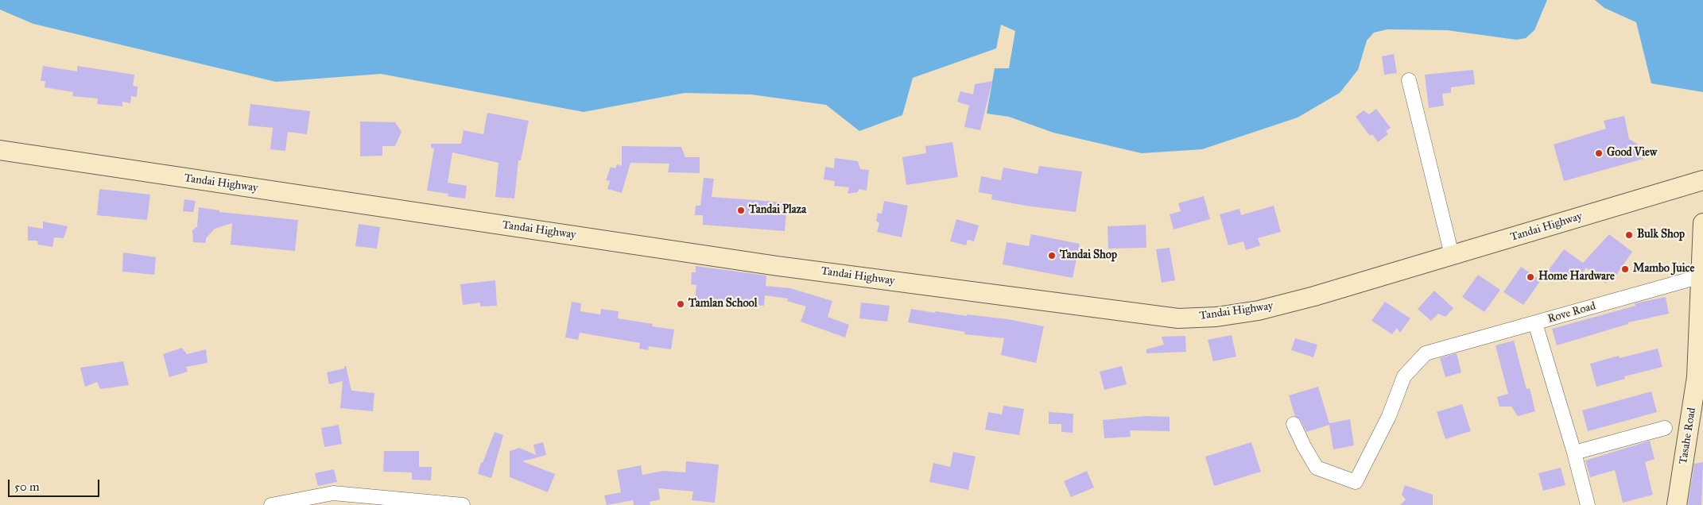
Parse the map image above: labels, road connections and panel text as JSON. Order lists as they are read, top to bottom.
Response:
{
  "streets": {
    "main road": ["Tandai Highway", "Tasahe Road"],
    "street": ["Rove Road"]
  },
  "crossings": [
    ["Rove Road", "Tasahe Road"]
  ],
  "places": [
    "Good View",
    "Tandai Plaza",
    "Bulk Shop",
    "Tandai Shop",
    "Mambo Juice",
    "Home Hardware",
    "Tamlan School"
  ],
  "scale_bar": "50 m"
}
